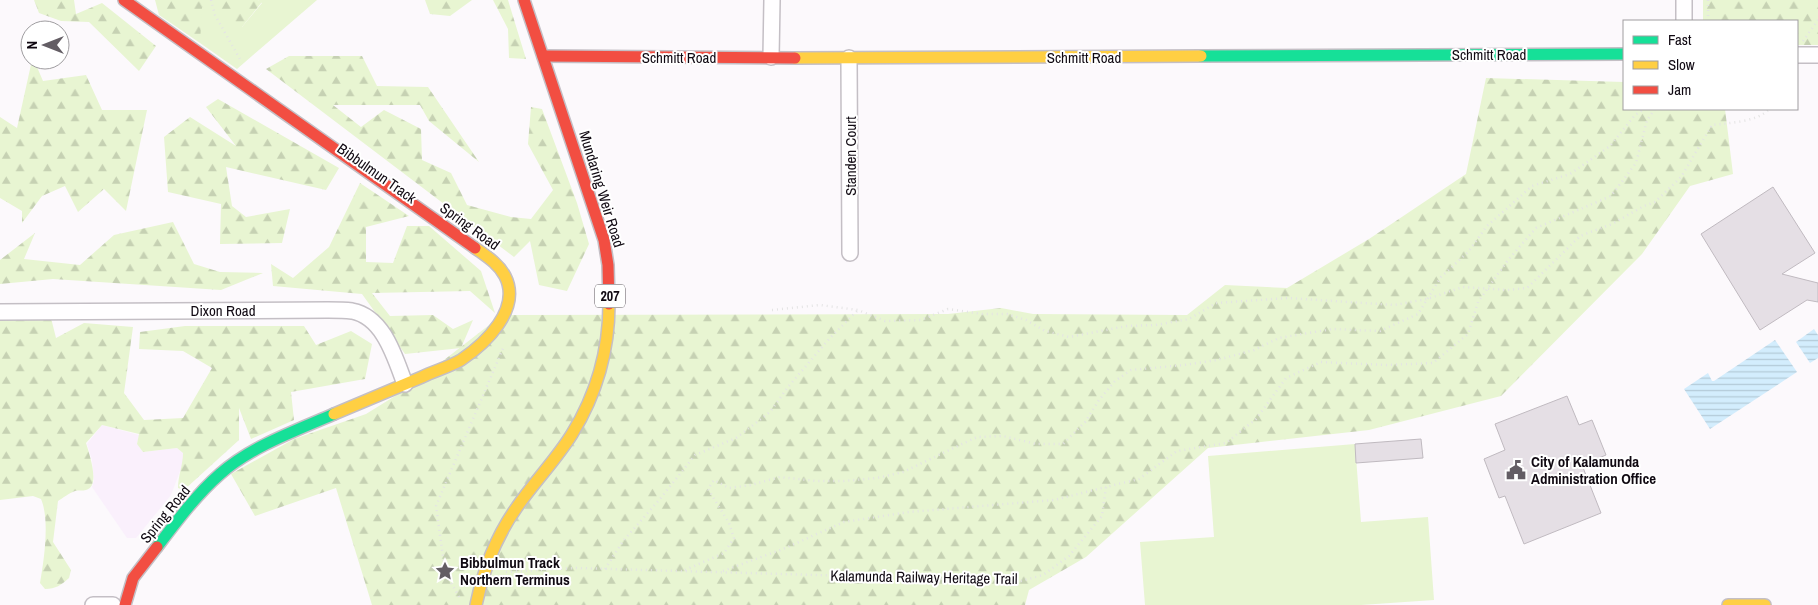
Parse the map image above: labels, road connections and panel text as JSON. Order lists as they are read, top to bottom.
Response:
{
  "streets": {
    "street": [
      "Schmitt Road",
      "Standen Court",
      "Mundaring Weir Road",
      "Spring Road",
      "207",
      "Dixon Road"
    ],
    "path": ["Kalamunda Railway Heritage Trail"]
  },
  "crossings": [
    ["Schmitt Road", "Standen Court"],
    ["Schmitt Road", "Mundaring Weir Road"],
    ["Mundaring Weir Road", "Kalamunda Railway Heritage Trail"],
    ["Spring Road", "Dixon Road"]
  ],
  "places": {
    "public building": ["City of Kalamunda Administration Office"],
    "place": ["Bibbulmun Track Northern Terminus"]
  },
  "legend": ["Fast", "Slow", "Jam"],
  "north": "left"
}
